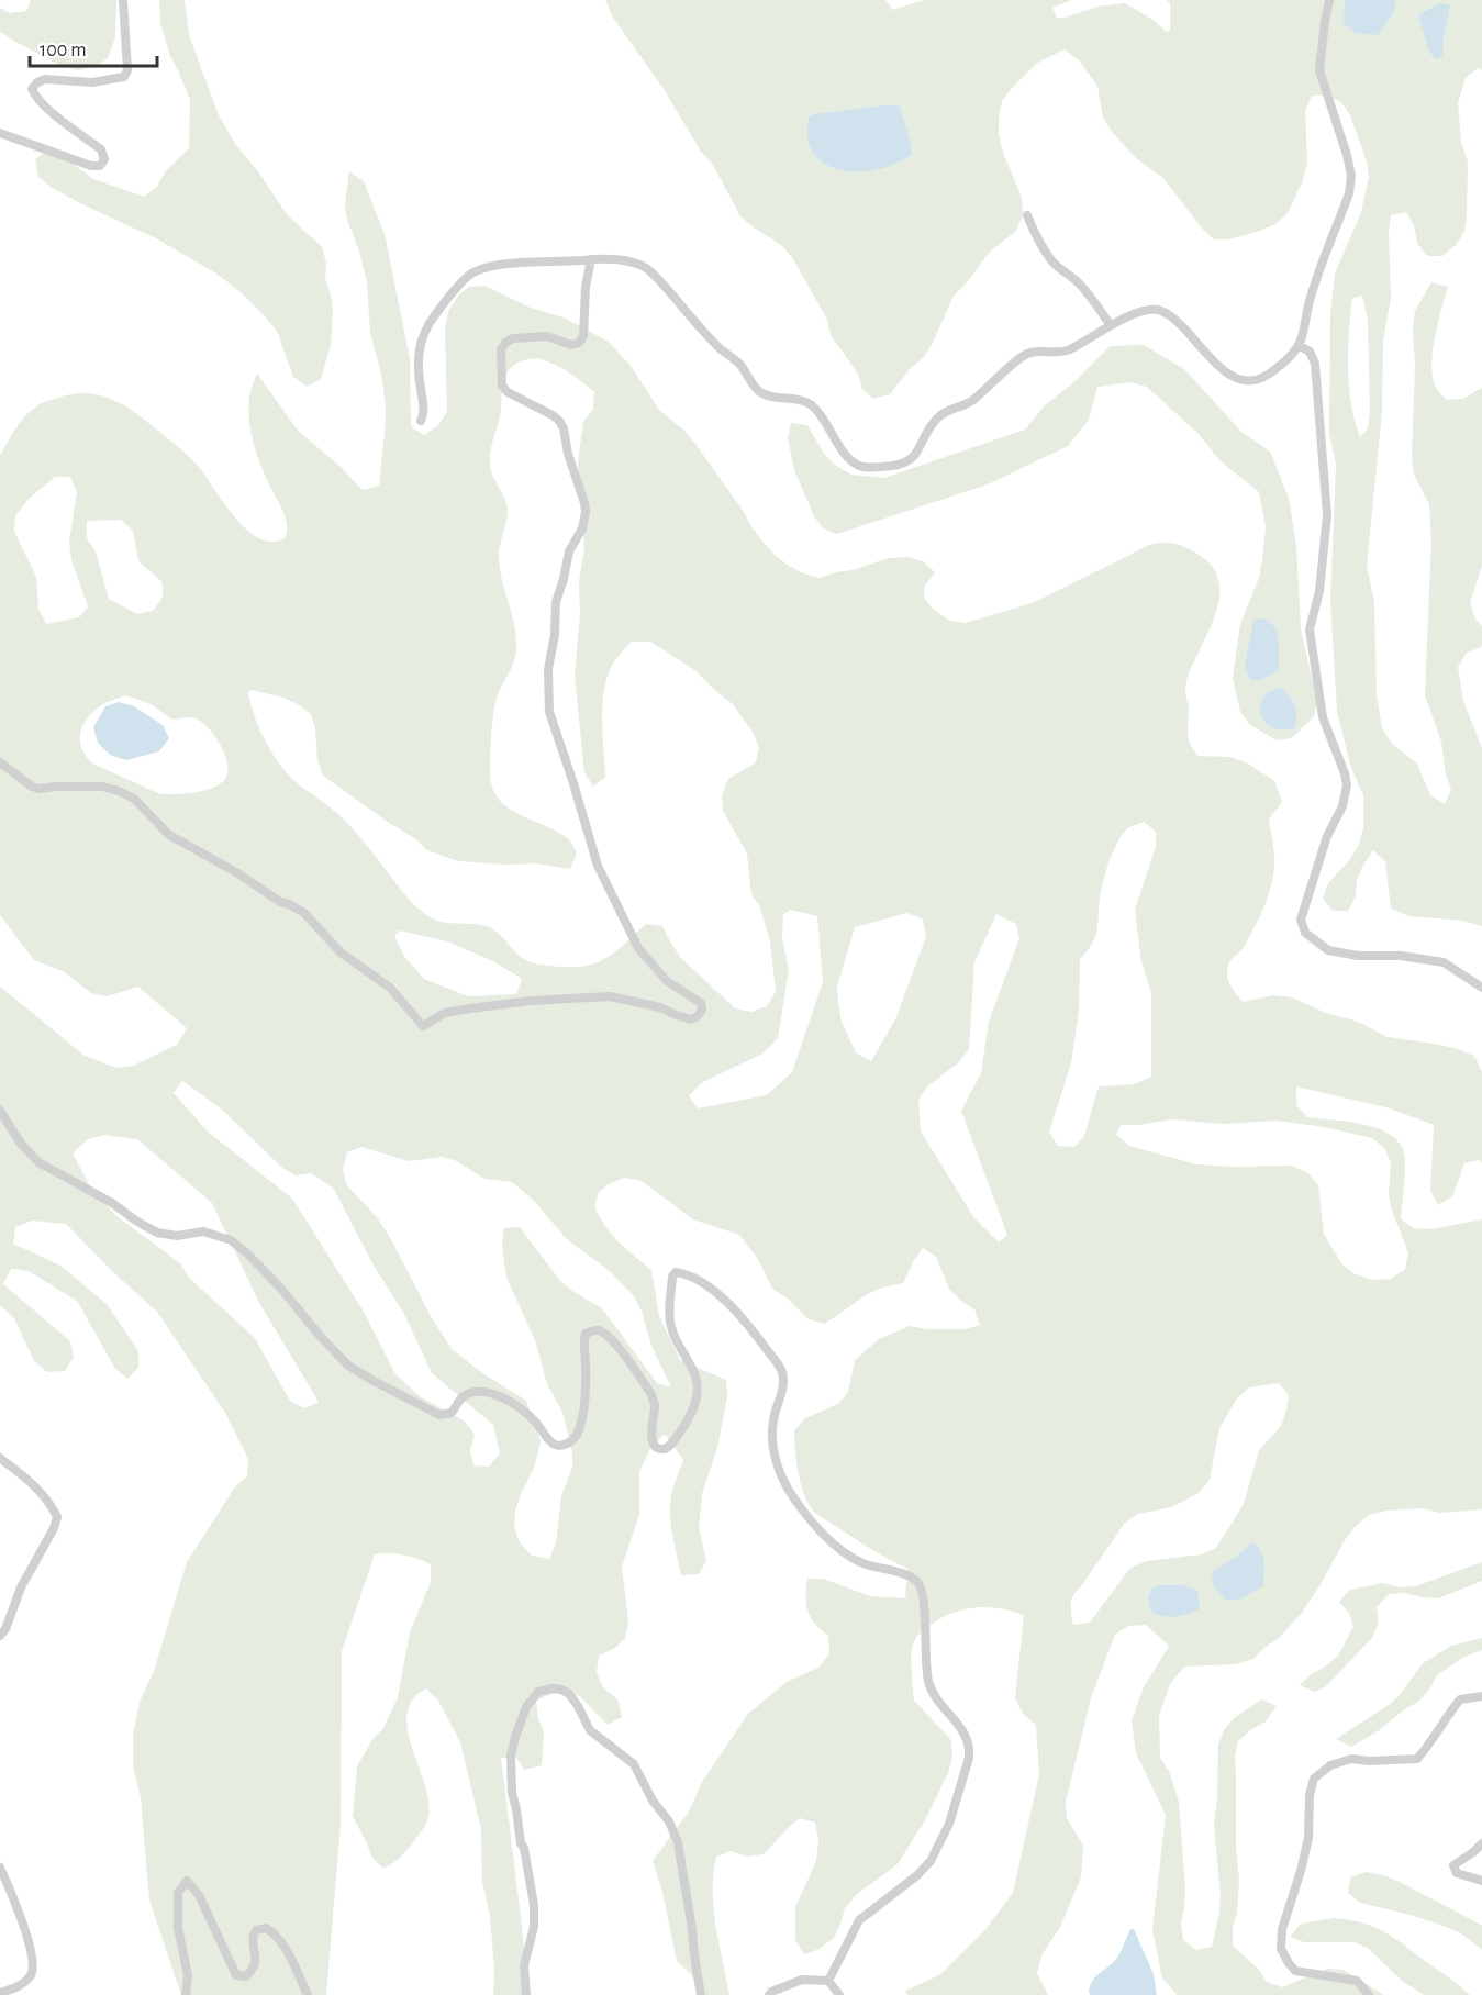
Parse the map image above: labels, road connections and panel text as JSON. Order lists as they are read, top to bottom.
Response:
{
  "scale_bar": "100 m"
}
